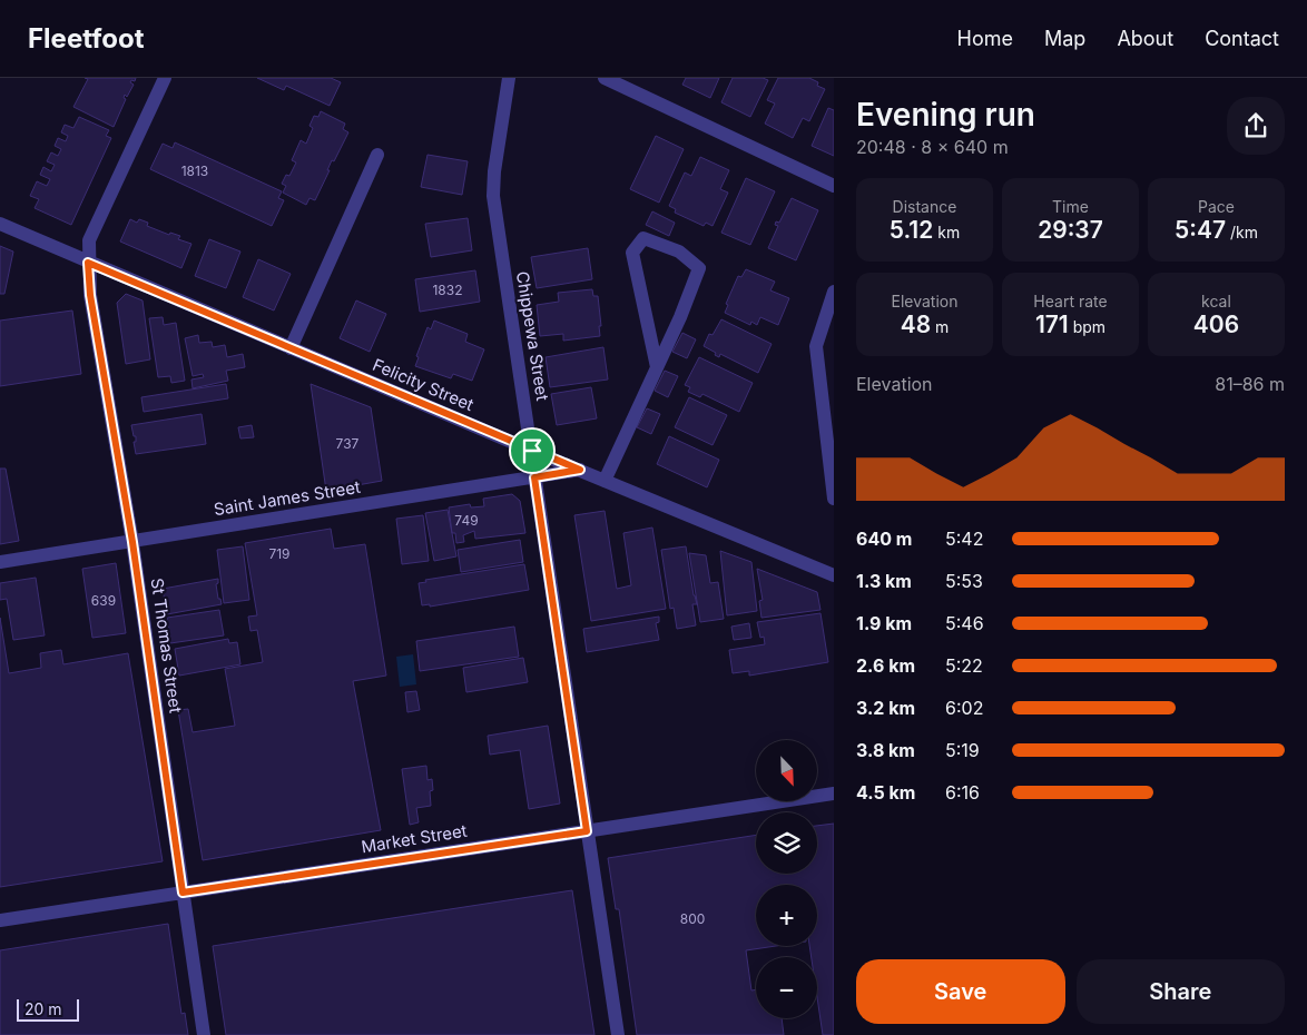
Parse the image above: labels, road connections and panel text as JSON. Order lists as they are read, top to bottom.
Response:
{
  "streets": {
    "street": [
      "Chippewa Street",
      "Felicity Street",
      "Saint James Street",
      "St Thomas Street",
      "Market Street"
    ]
  },
  "crossings": [
    ["Chippewa Street", "Felicity Street"],
    ["Chippewa Street", "Saint James Street"],
    ["Chippewa Street", "Market Street"],
    ["Felicity Street", "Saint James Street"],
    ["Felicity Street", "St Thomas Street"],
    ["Saint James Street", "St Thomas Street"],
    ["St Thomas Street", "Market Street"]
  ],
  "house_numbers": [
    "1813",
    "1832",
    "737",
    "749",
    "719",
    "639",
    "800"
  ],
  "scale_bar": "20 m",
  "north": "bottom right",
  "page": {
    "header": "Fleetfoot",
    "nav": [
      "Home",
      "Map",
      "About",
      "Contact"
    ],
    "heading": ["Evening run", "20:48 · 8 × 640 m"],
    "stats": [
      ["Distance", "5.12 km"],
      ["Time", "29:37"],
      ["Pace", "5:47 /km"],
      ["Elevation", "48 m"],
      ["Heart rate", "171 bpm"],
      ["kcal", "406"]
    ],
    "chart": ["Elevation", "81–86 m"],
    "list": [
      {
        "name": "640 m",
        "note": "5:42"
      },
      {
        "name": "1.3 km",
        "note": "5:53"
      },
      {
        "name": "1.9 km",
        "note": "5:46"
      },
      {
        "name": "2.6 km",
        "note": "5:22"
      },
      {
        "name": "3.2 km",
        "note": "6:02"
      },
      {
        "name": "3.8 km",
        "note": "5:19"
      },
      {
        "name": "4.5 km",
        "note": "6:16"
      }
    ],
    "map_buttons": ["+", "−"],
    "buttons": ["Save", "Share"],
    "scale": "20 m"
  }
}
